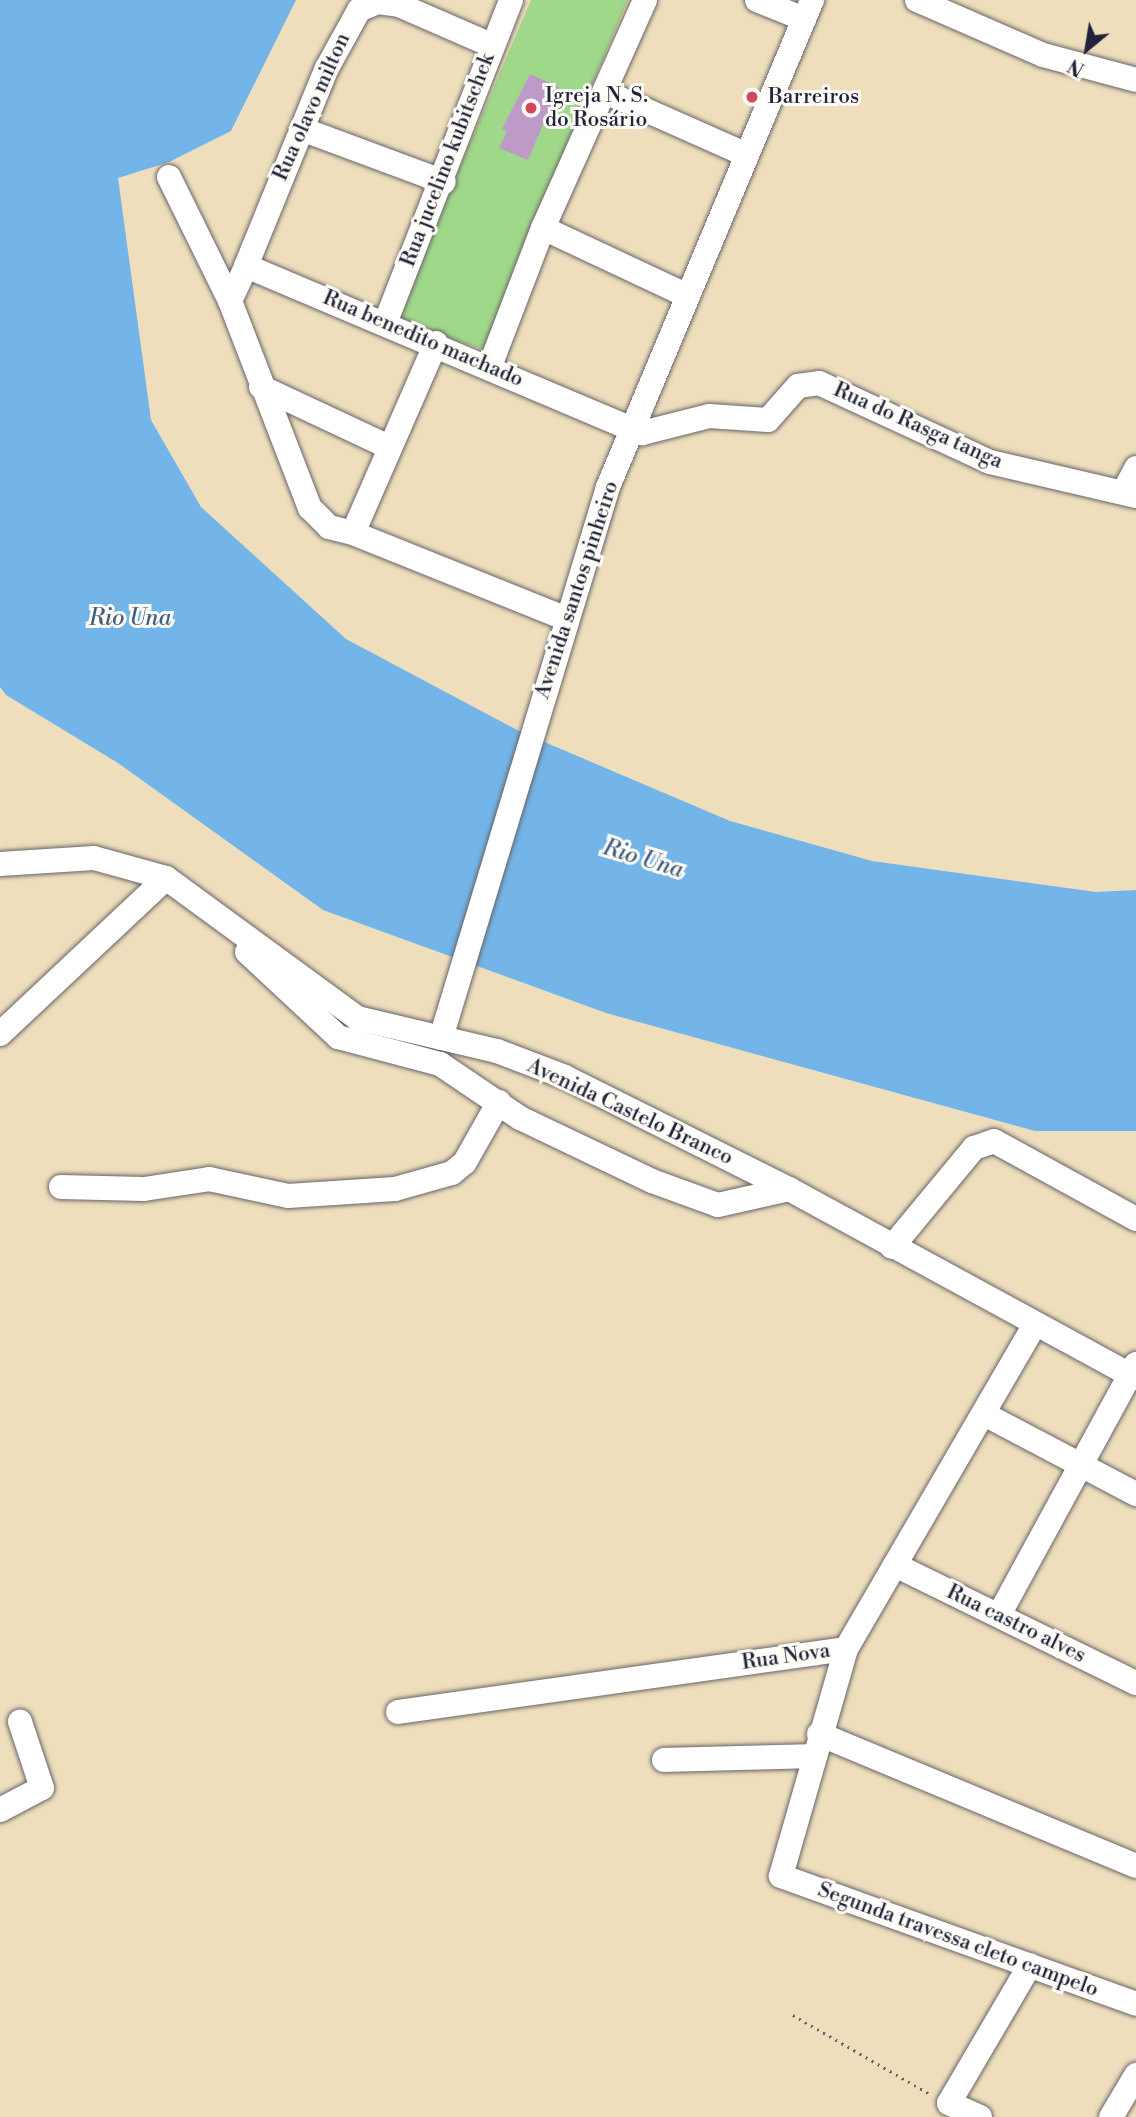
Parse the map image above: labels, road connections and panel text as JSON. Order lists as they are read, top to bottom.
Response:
{
  "streets": {
    "street": [
      "Rua olavo milton",
      "Rua jucelino kubitschek",
      "Rua benedito machado",
      "Rua do Rasga tanga",
      "Avenida santos pinheiro",
      "Avenida Castelo Branco",
      "Rua castro alves",
      "Rua Nova",
      "Segunda travessa cleto campelo"
    ]
  },
  "crossings": [
    ["Rua olavo milton", "Rua benedito machado"],
    ["Rua jucelino kubitschek", "Rua benedito machado"],
    ["Rua benedito machado", "Rua do Rasga tanga"],
    ["Rua benedito machado", "Avenida santos pinheiro"],
    ["Rua do Rasga tanga", "Avenida santos pinheiro"],
    ["Avenida santos pinheiro", "Avenida Castelo Branco"],
    ["Avenida Castelo Branco", "Rua Nova"],
    ["Rua castro alves", "Rua Nova"]
  ],
  "water": ["Rio Una"],
  "places": ["Barreiros", "Igreja N. S. do Rosário"],
  "north": "bottom left"
}
